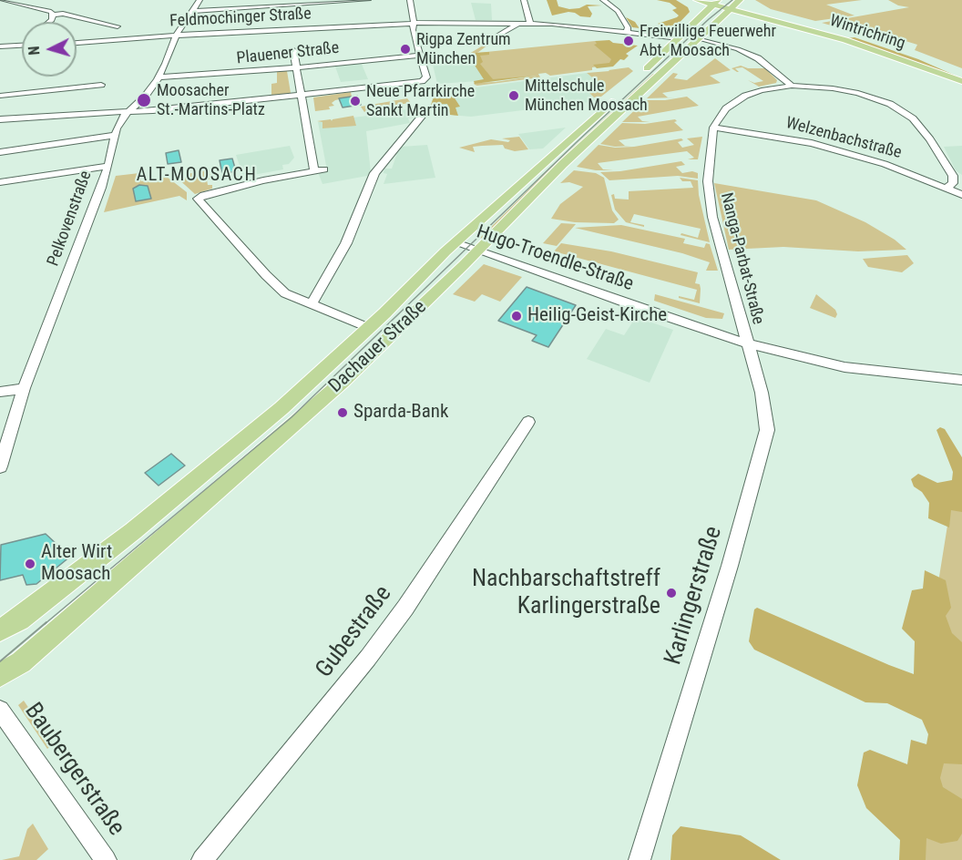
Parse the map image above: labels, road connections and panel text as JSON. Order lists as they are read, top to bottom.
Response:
{
  "streets": {
    "main road": ["Wintrichring", "Dachauer Straße"],
    "street": [
      "Feldmochinger Straße",
      "Plauener Straße",
      "Welzenbachstraße",
      "Pelkovenstraße",
      "Hugo-Troendle-Straße",
      "Nanga-Parbat-Straße",
      "Karlingerstraße",
      "Gubestraße",
      "Baubergerstraße"
    ]
  },
  "crossings": [
    ["Feldmochinger Straße", "Pelkovenstraße"],
    ["Wintrichring", "Dachauer Straße"],
    ["Plauener Straße", "Pelkovenstraße"],
    ["Welzenbachstraße", "Nanga-Parbat-Straße"],
    ["Hugo-Troendle-Straße", "Nanga-Parbat-Straße"],
    ["Hugo-Troendle-Straße", "Dachauer Straße"],
    ["Hugo-Troendle-Straße", "Karlingerstraße"],
    ["Nanga-Parbat-Straße", "Karlingerstraße"]
  ],
  "districts": ["ALT-MOOSACH"],
  "places": [
    "Freiwillige Feuerwehr Abt. Moosach",
    "Rigpa Zentrum München",
    "Mittelschule München Moosach",
    "Moosacher St.-Martins-Platz",
    "Neue Pfarrkirche Sankt Martin",
    "Heilig-Geist-Kirche",
    "Sparda-Bank",
    "Alter Wirt Moosach",
    "Nachbarschaftstreff Karlingerstraße"
  ],
  "north": "left"
}
